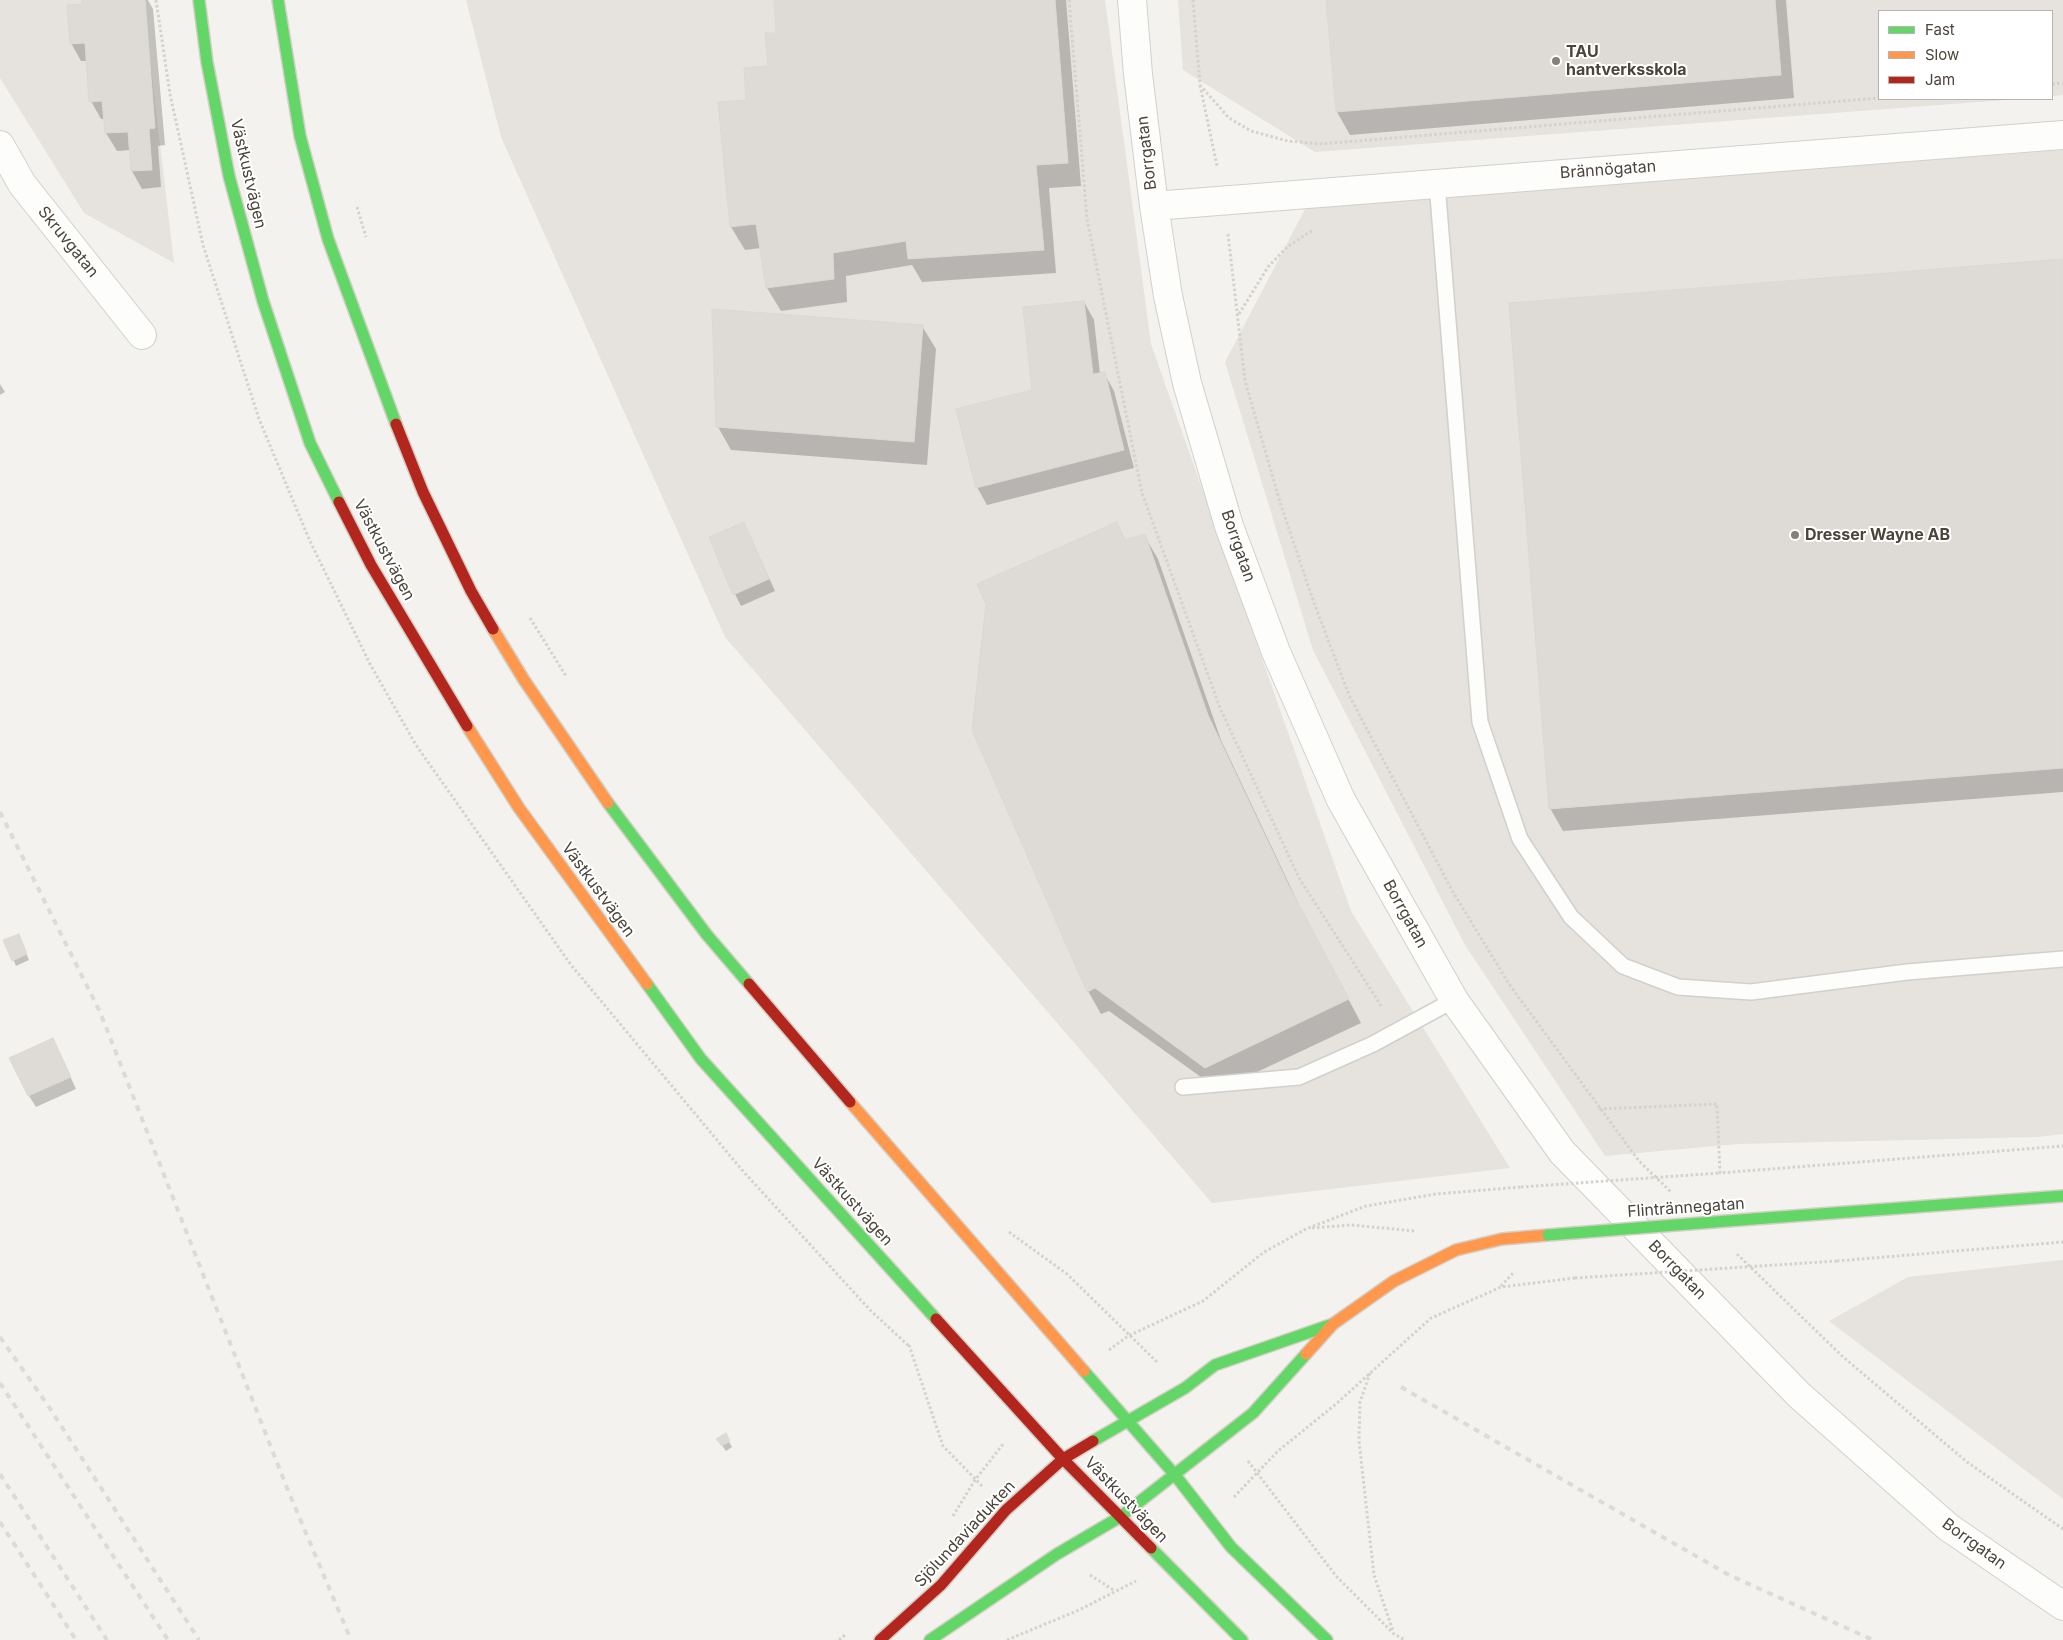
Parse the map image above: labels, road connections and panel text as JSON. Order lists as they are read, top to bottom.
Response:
{
  "streets": {
    "main road": ["Västkustvägen", "Flintrännegatan", "Sjölundaviadukten"],
    "street": ["Borrgatan", "Brännögatan", "Skruvgatan"]
  },
  "crossings": [
    ["Borrgatan", "Brännögatan"],
    ["Västkustvägen", "Sjölundaviadukten"],
    ["Flintrännegatan", "Sjölundaviadukten"]
  ],
  "places": ["TAU hantverksskola", "Dresser Wayne AB"],
  "legend": ["Fast", "Slow", "Jam"]
}
